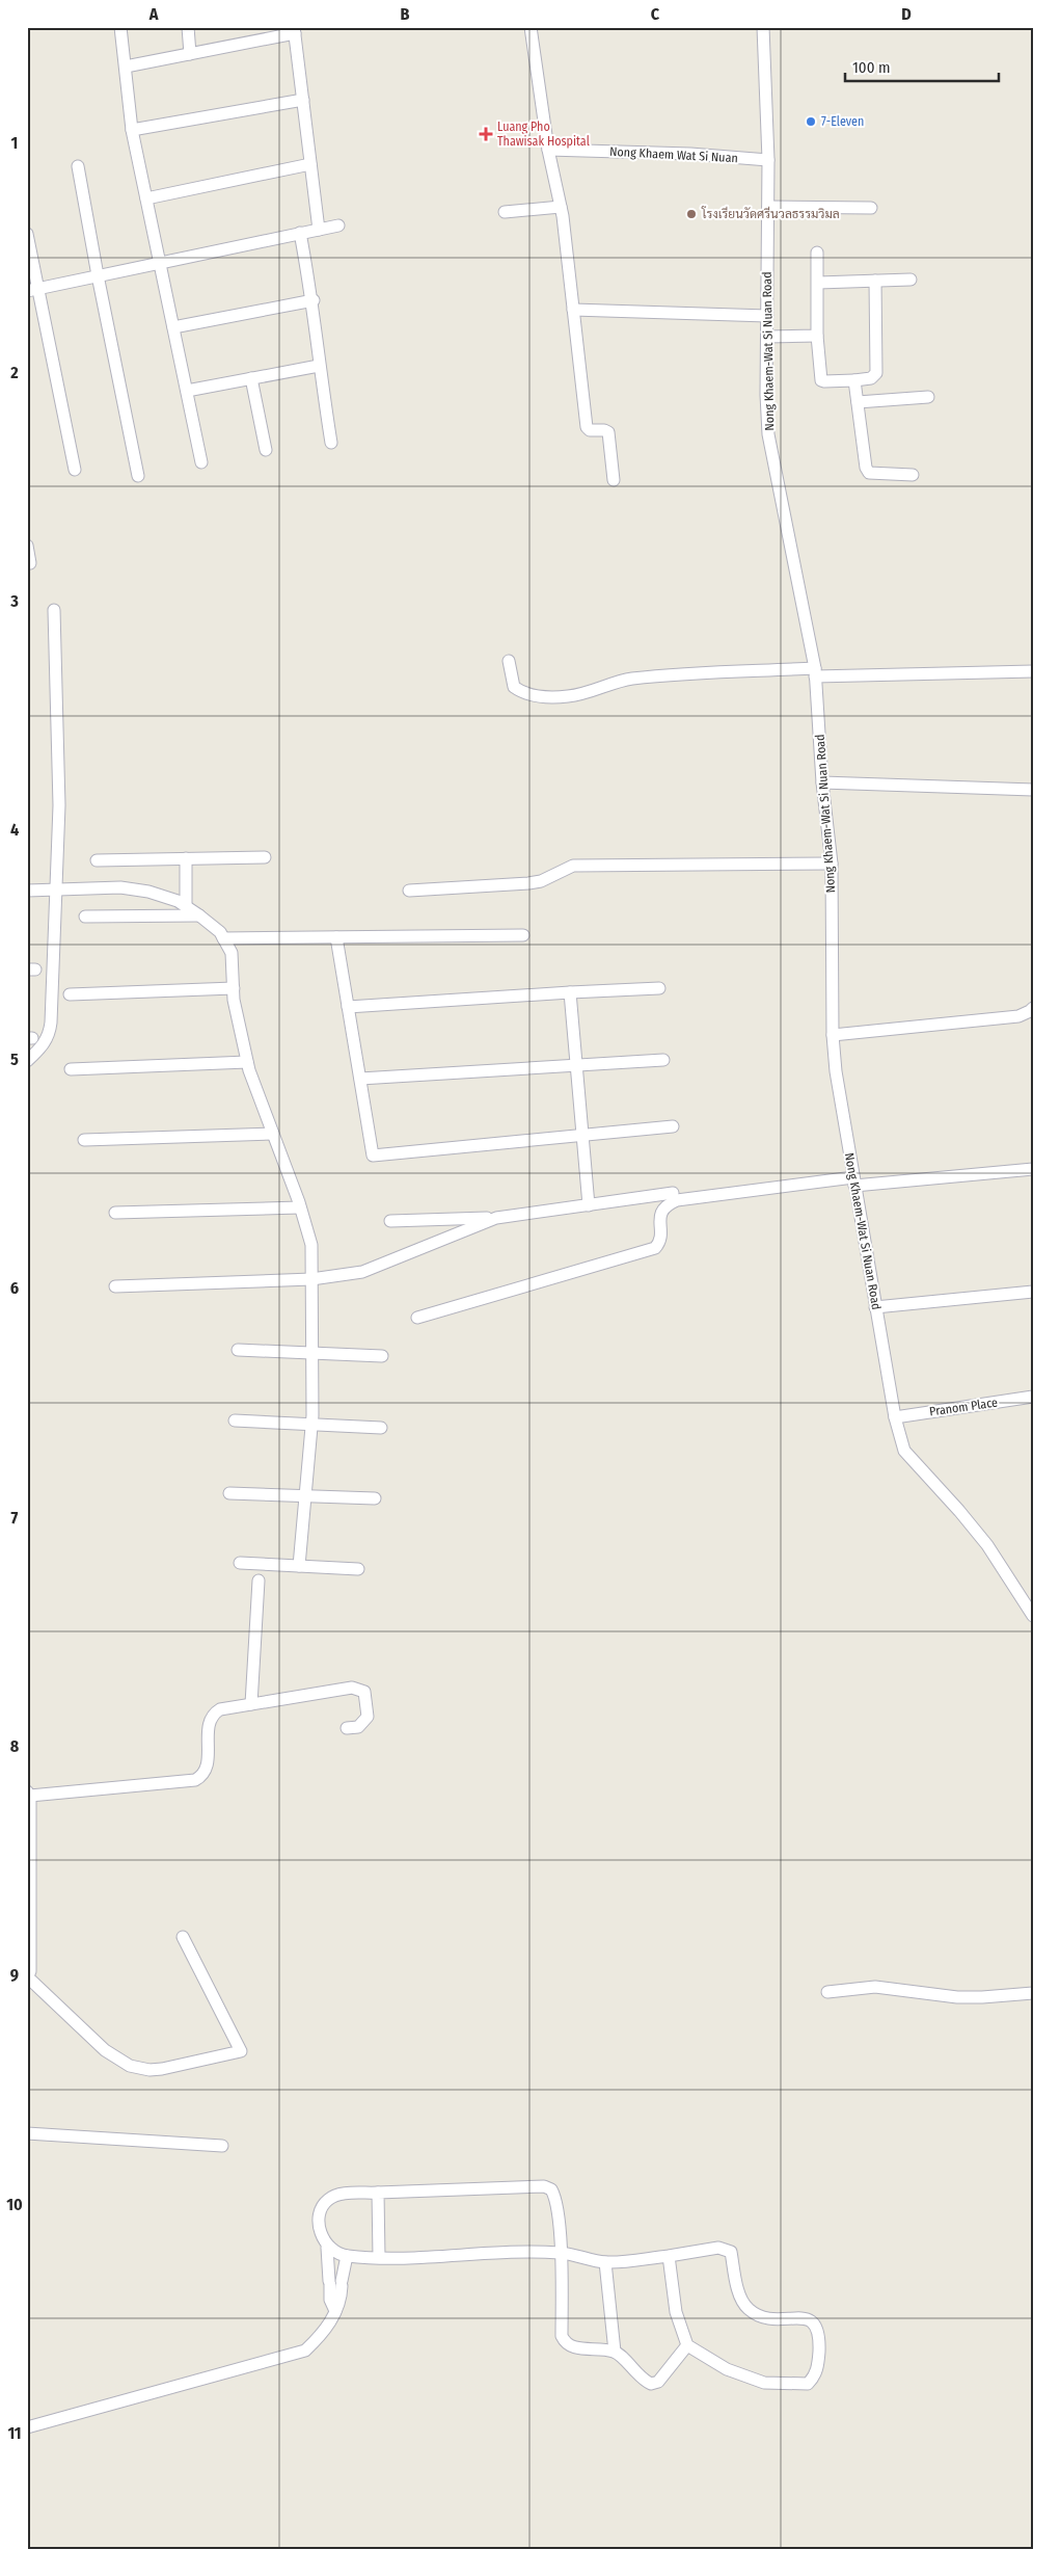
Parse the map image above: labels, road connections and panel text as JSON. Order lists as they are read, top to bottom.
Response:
{
  "streets": {
    "street": ["Nong Khaem Wat Si Nuan", "Nong Khaem-Wat Si Nuan Road", "Pranom Place"]
  },
  "crossings": [
    ["Nong Khaem Wat Si Nuan", "Nong Khaem-Wat Si Nuan Road"],
    ["Nong Khaem-Wat Si Nuan Road", "Pranom Place"]
  ],
  "places": {
    "other": ["7-Eleven", "โรงเรียนวัดศรีนวลธรรมวิมล"],
    "health": ["Luang Pho Thawisak Hospital"]
  },
  "scale_bar": "100 m",
  "grid": {
    "columns": [
      "A",
      "B",
      "C",
      "D"
    ],
    "rows": [
      "1",
      "2",
      "3",
      "4",
      "5",
      "6",
      "7",
      "8",
      "9",
      "10",
      "11"
    ]
  }
}
